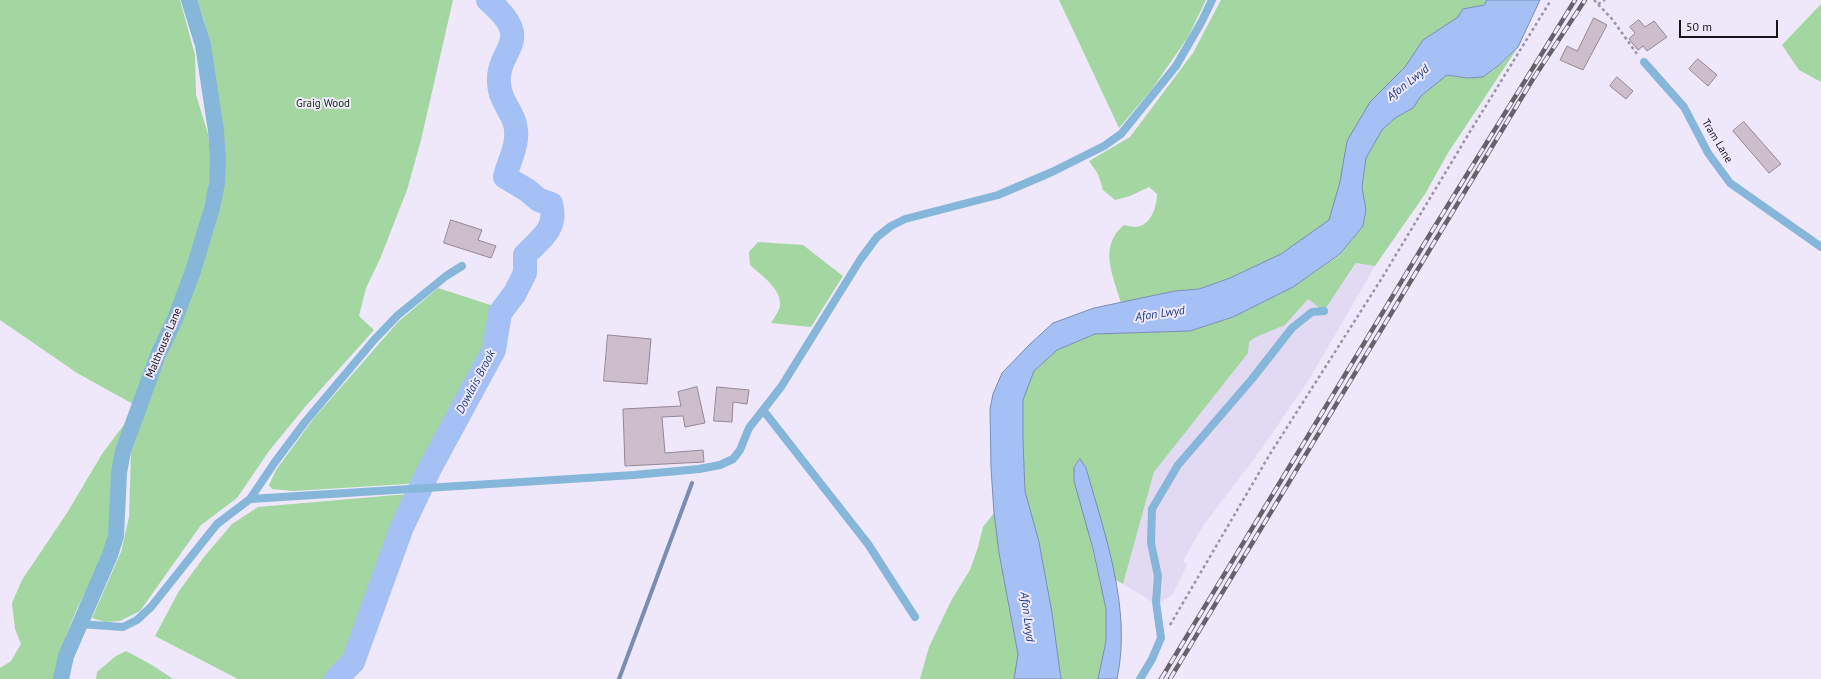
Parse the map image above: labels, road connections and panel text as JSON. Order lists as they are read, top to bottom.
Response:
{
  "streets": {
    "street": ["Malthouse Lane"],
    "lane": ["Tram Lane"]
  },
  "water": ["Afon Lwyd", "Dowlais Brook"],
  "parks": ["Graig Wood"],
  "scale_bar": "50 m"
}
